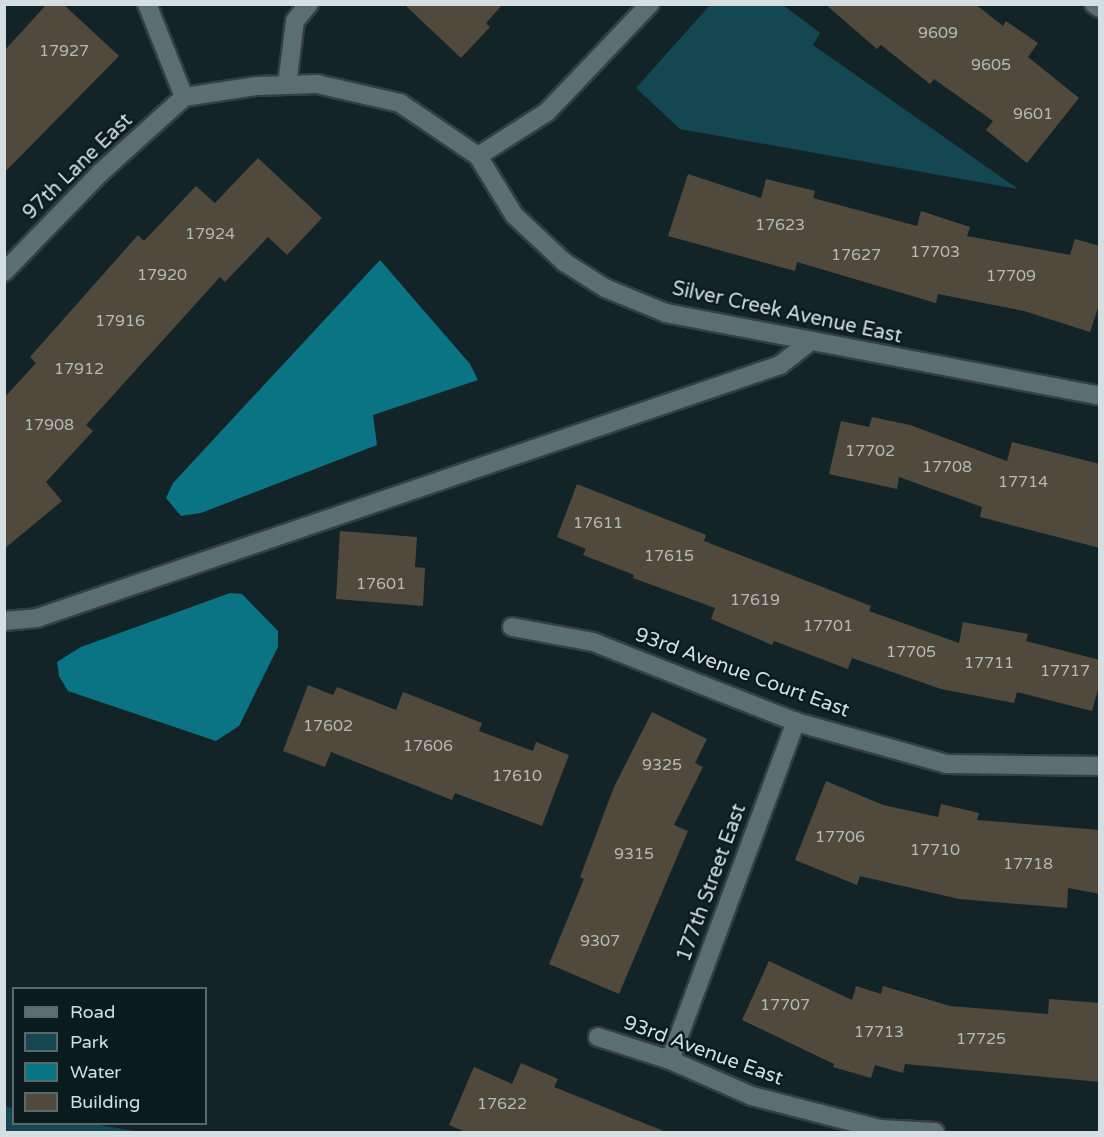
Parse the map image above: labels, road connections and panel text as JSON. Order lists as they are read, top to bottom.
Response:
{
  "streets": {
    "street": [
      "97th Lane East",
      "Silver Creek Avenue East",
      "93rd Avenue Court East",
      "177th Street East",
      "93rd Avenue East"
    ]
  },
  "crossings": [
    ["97th Lane East", "Silver Creek Avenue East"],
    ["93rd Avenue Court East", "177th Street East"],
    ["177th Street East", "93rd Avenue East"]
  ],
  "house_numbers": [
    "9609",
    "17927",
    "9605",
    "9601",
    "17623",
    "17924",
    "17703",
    "17627",
    "17920",
    "17709",
    "17916",
    "17912",
    "17908",
    "17702",
    "17708",
    "17714",
    "17611",
    "17615",
    "17601",
    "17619",
    "17701",
    "17705",
    "17711",
    "17717",
    "17602",
    "17606",
    "9325",
    "17610",
    "17706",
    "17710",
    "9315",
    "17718",
    "9307",
    "17707",
    "17713",
    "17725",
    "17622"
  ],
  "legend": [
    "Road",
    "Park",
    "Water",
    "Building"
  ]
}
